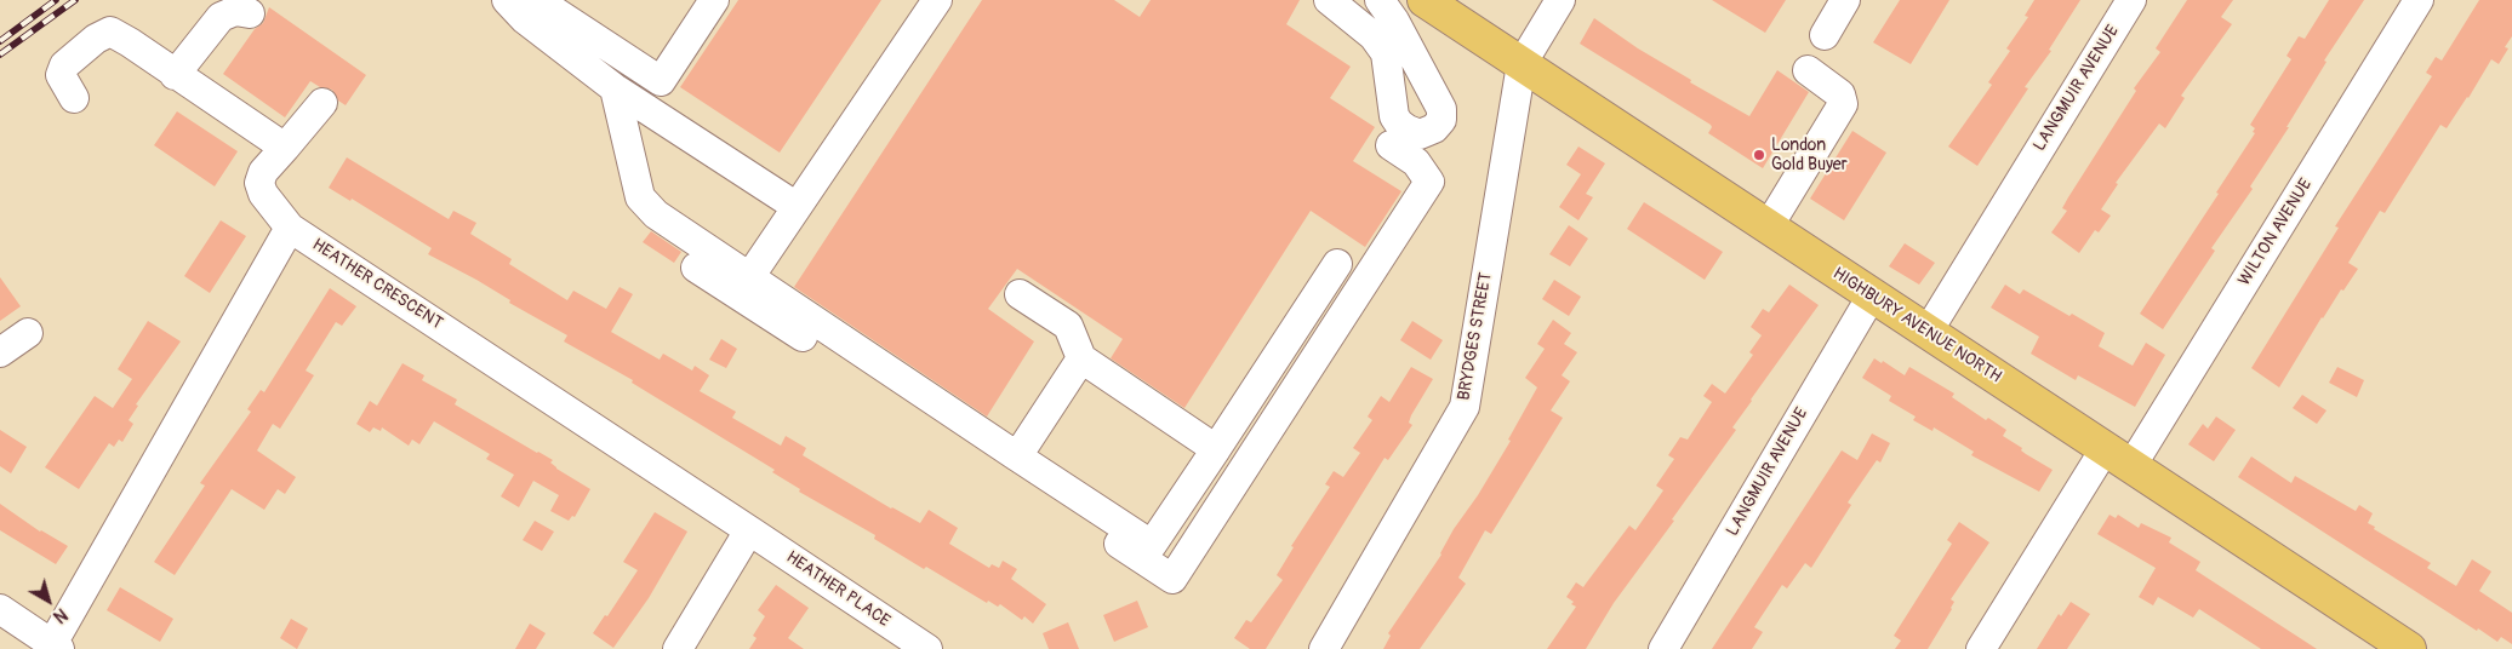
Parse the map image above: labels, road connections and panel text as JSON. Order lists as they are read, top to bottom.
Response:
{
  "streets": {
    "main road": ["HIGHBURY AVENUE NORTH"],
    "street": [
      "LANGMUIR AVENUE",
      "WILTON AVENUE",
      "HEATHER CRESCENT",
      "BRYDGES STREET",
      "HEATHER PLACE"
    ]
  },
  "crossings": [
    ["LANGMUIR AVENUE", "HIGHBURY AVENUE NORTH"],
    ["WILTON AVENUE", "HIGHBURY AVENUE NORTH"],
    ["HEATHER CRESCENT", "HEATHER PLACE"],
    ["HIGHBURY AVENUE NORTH", "BRYDGES STREET"]
  ],
  "places": ["London Gold Buyer"],
  "north": "bottom right"
}
